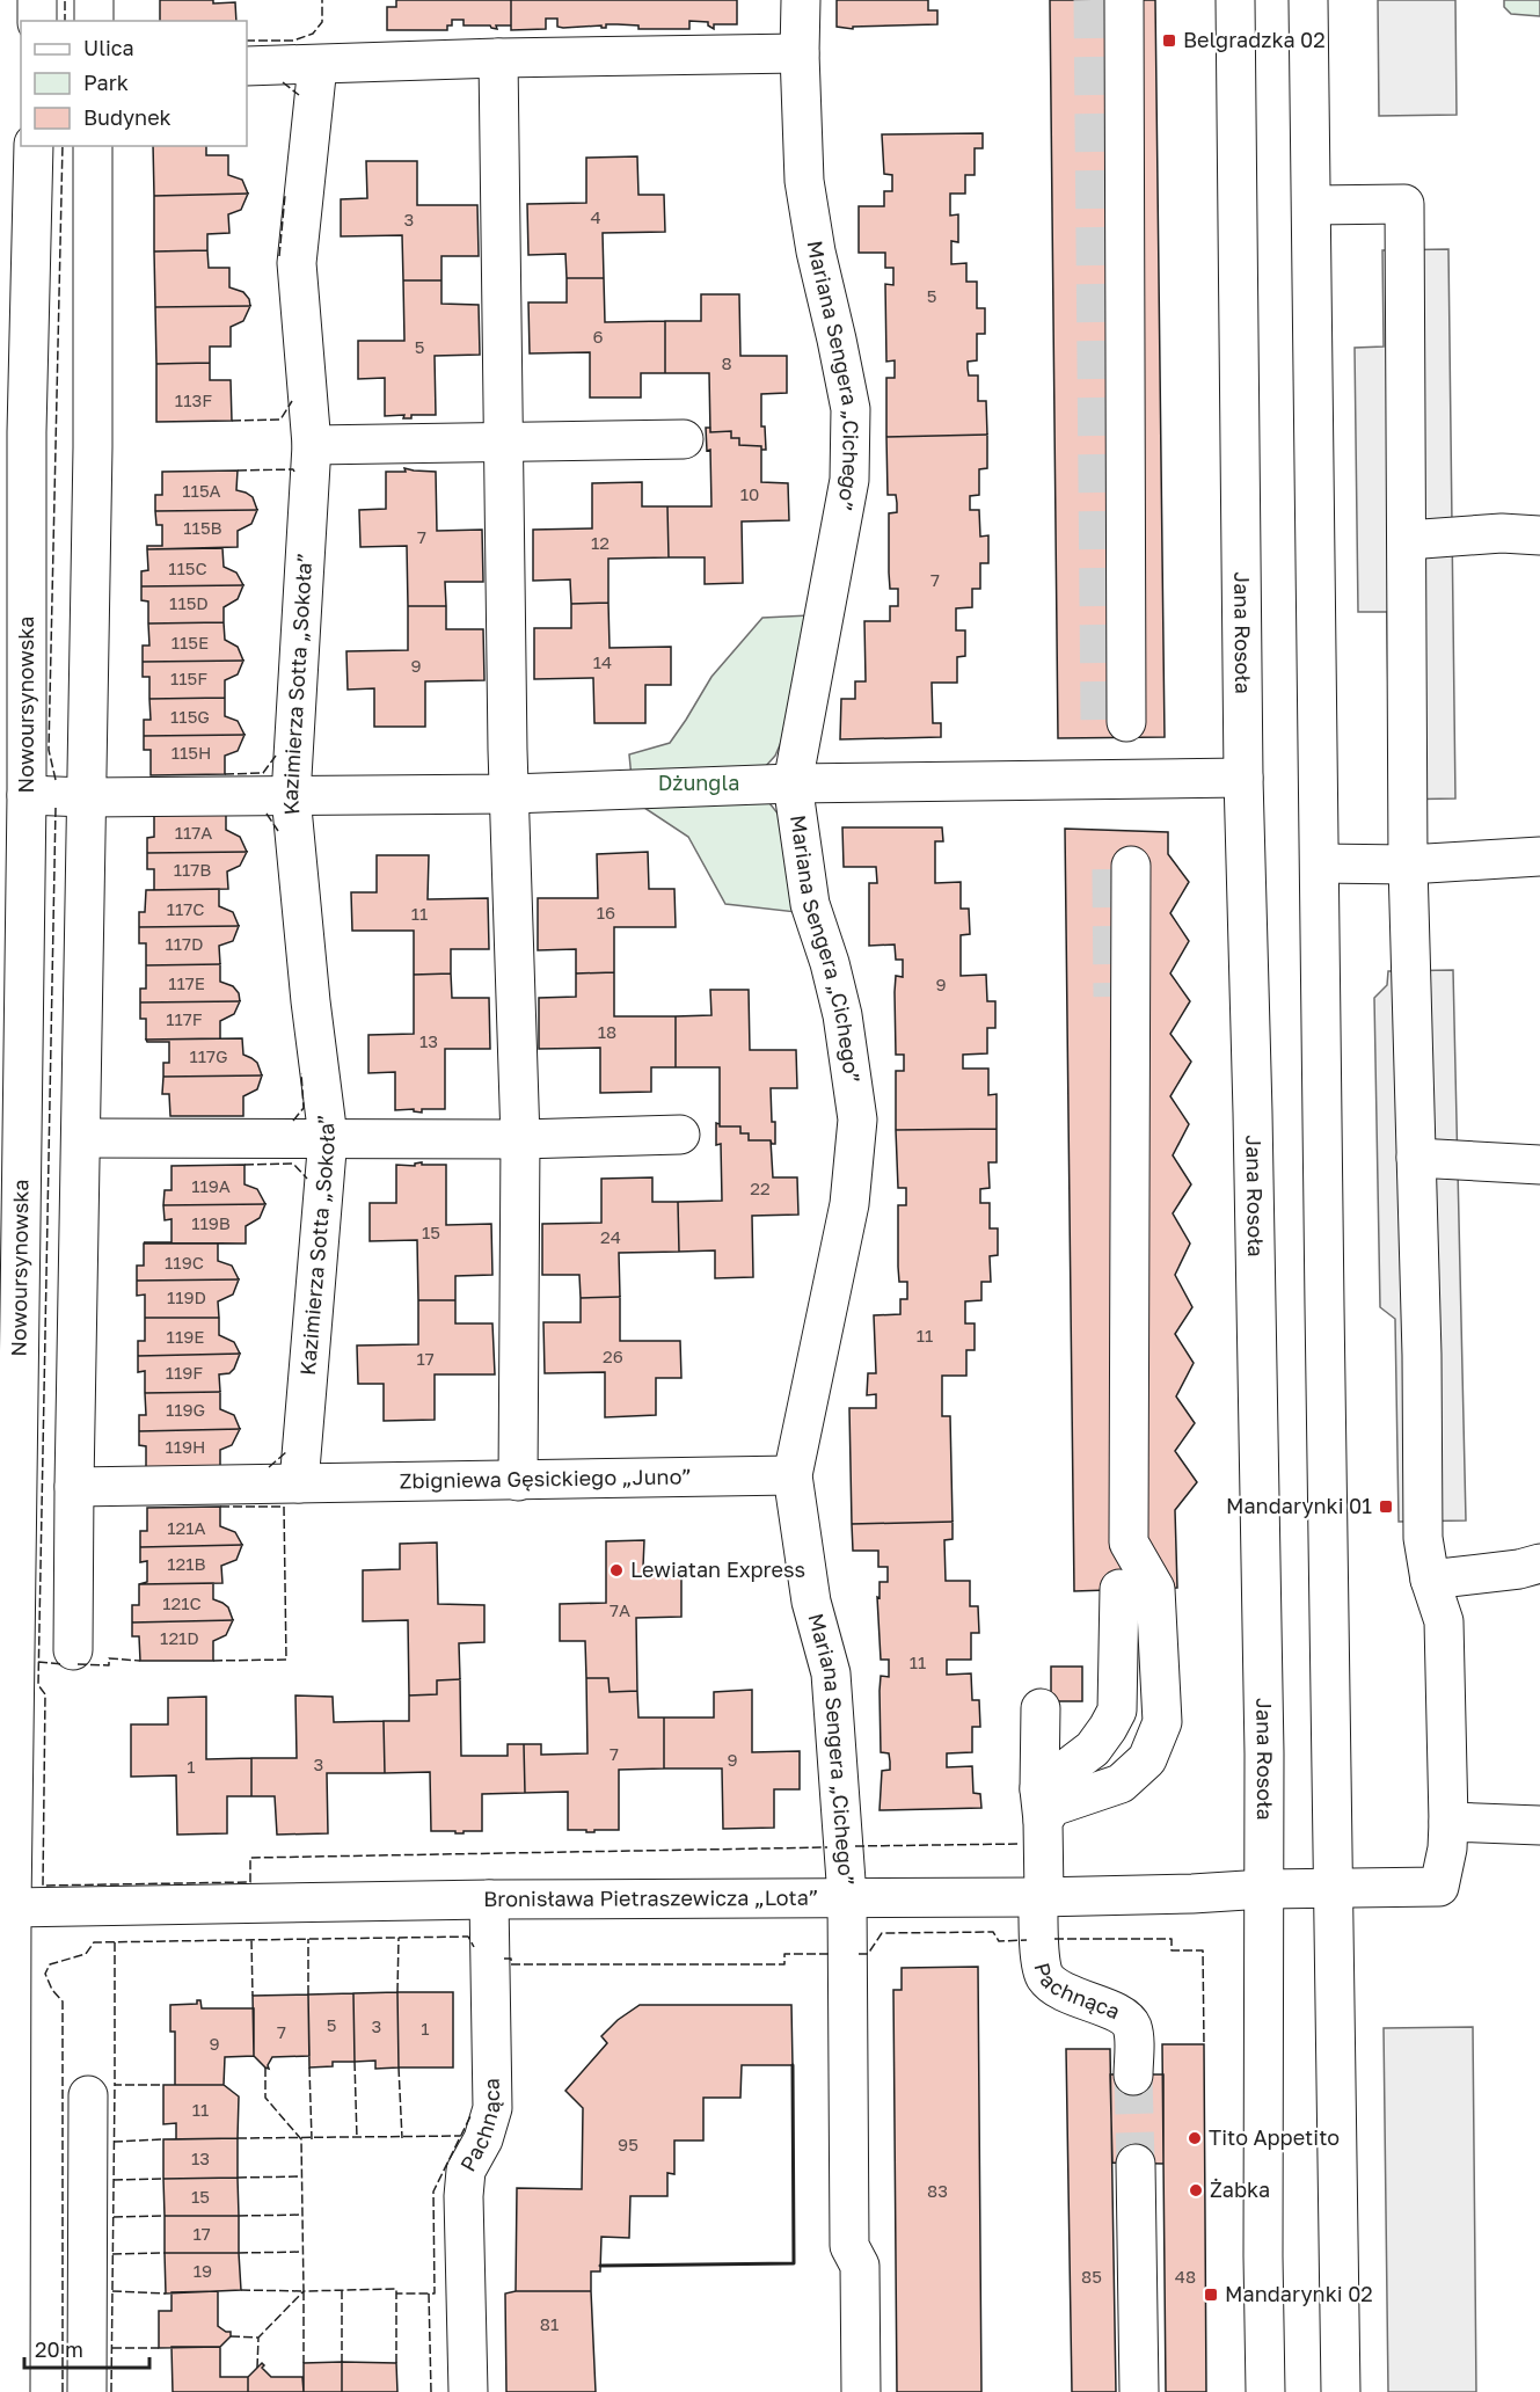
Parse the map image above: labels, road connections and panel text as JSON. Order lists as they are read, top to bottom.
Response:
{
  "streets": {
    "street": [
      "Mariana Sengera „Cichego”",
      "Jana Rosoła",
      "Kazimierza Sotta „Sokoła”",
      "Nowoursynowska",
      "Zbigniewa Gęsickiego „Juno”",
      "Bronisława Pietraszewicza „Lota”",
      "Pachnąca"
    ]
  },
  "crossings": [
    ["Mariana Sengera „Cichego”", "Zbigniewa Gęsickiego „Juno”"],
    ["Mariana Sengera „Cichego”", "Bronisława Pietraszewicza „Lota”"],
    ["Jana Rosoła", "Bronisława Pietraszewicza „Lota”"],
    ["Kazimierza Sotta „Sokoła”", "Zbigniewa Gęsickiego „Juno”"],
    ["Nowoursynowska", "Bronisława Pietraszewicza „Lota”"],
    ["Bronisława Pietraszewicza „Lota”", "Pachnąca"]
  ],
  "parks": ["Dżungla"],
  "places": {
    "transit": ["Belgradzka 02", "Mandarynki 01", "Mandarynki 02"],
    "other": ["Lewiatan Express", "Tito Appetito", "Żabka"]
  },
  "house_numbers": [
    "4",
    "3",
    "5",
    "6",
    "5",
    "8",
    "113F",
    "115A",
    "10",
    "115B",
    "7",
    "12",
    "115C",
    "7",
    "115D",
    "115E",
    "14",
    "9",
    "115F",
    "115G",
    "115H",
    "117A",
    "117B",
    "117C",
    "16",
    "11",
    "117D",
    "117E",
    "9",
    "117F",
    "18",
    "13",
    "117G",
    "119A",
    "22",
    "119B",
    "15",
    "24",
    "119C",
    "119D",
    "11",
    "119E",
    "26",
    "17",
    "119F",
    "119G",
    "119H",
    "121A",
    "121B",
    "121C",
    "7A",
    "121D",
    "11",
    "7",
    "9",
    "3",
    "1",
    "5",
    "3",
    "1",
    "7",
    "9",
    "11",
    "95",
    "13",
    "83",
    "15",
    "17",
    "19",
    "85",
    "48",
    "81"
  ],
  "legend": ["Ulica", "Park", "Budynek"],
  "scale_bar": "20 m"
}
